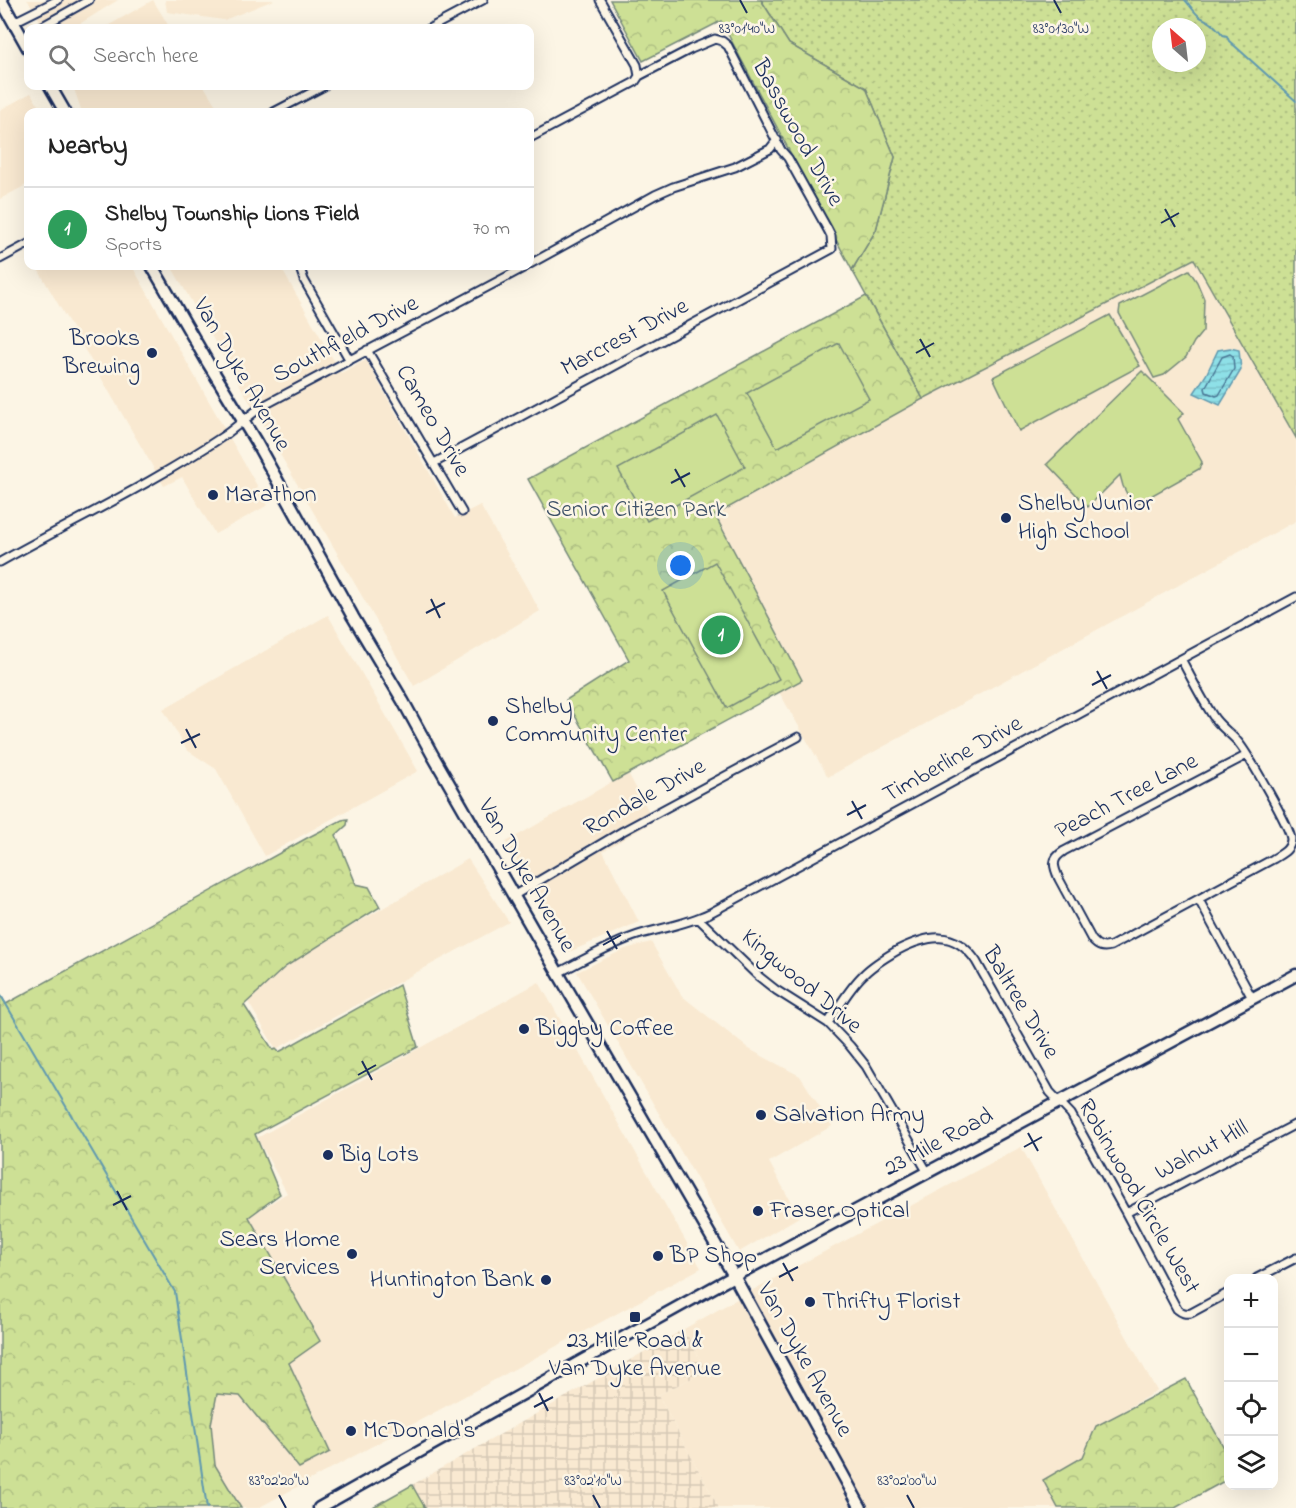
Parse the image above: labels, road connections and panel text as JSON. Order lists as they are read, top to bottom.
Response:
{
  "streets": {
    "main road": ["Van Dyke Avenue", "23 Mile Road"],
    "street": [
      "Basswood Drive",
      "Marcrest Drive",
      "Southfield Drive",
      "Cameo Drive",
      "Timberline Drive",
      "Peach Tree Lane",
      "Rondale Drive",
      "Kingwood Drive",
      "Baltree Drive",
      "Walnut Hill",
      "Robinwood Circle West"
    ]
  },
  "crossings": [
    ["Basswood Drive", "Marcrest Drive"],
    ["Basswood Drive", "Southfield Drive"],
    ["Marcrest Drive", "Cameo Drive"],
    ["Southfield Drive", "Van Dyke Avenue"],
    ["Southfield Drive", "Cameo Drive"],
    ["Van Dyke Avenue", "Timberline Drive"],
    ["Van Dyke Avenue", "Rondale Drive"],
    ["Van Dyke Avenue", "23 Mile Road"],
    ["Timberline Drive", "Kingwood Drive"],
    ["Kingwood Drive", "Baltree Drive"],
    ["Kingwood Drive", "23 Mile Road"],
    ["Baltree Drive", "23 Mile Road"],
    ["Baltree Drive", "Robinwood Circle West"],
    ["23 Mile Road", "Robinwood Circle West"],
    ["Walnut Hill", "Robinwood Circle West"]
  ],
  "parks": ["Senior Citizen Park"],
  "places": {
    "other": [
      "Brooks Brewing",
      "Marathon",
      "Shelby Junior High School",
      "Shelby Community Center",
      "Biggby Coffee",
      "Salvation Army",
      "Big Lots",
      "Fraser Optical",
      "Sears Home Services",
      "BP Shop",
      "Huntington Bank",
      "Thrifty Florist",
      "McDonald's"
    ],
    "transit": ["23 Mile Road & Van Dyke Avenue"]
  },
  "north": "top left",
  "page": {
    "search": "Search here",
    "heading": "Nearby",
    "list": [
      {
        "mark": "1",
        "name": "Shelby Township Lions Field",
        "note": "Sports",
        "value": "70 m"
      }
    ],
    "pins": "1",
    "map_buttons": ["+", "−"]
  },
  "coordinates": [
    "83°01'40\"W",
    "83°01'30\"W",
    "83°02'20\"W",
    "83°02'10\"W",
    "83°02'00\"W"
  ]
}
